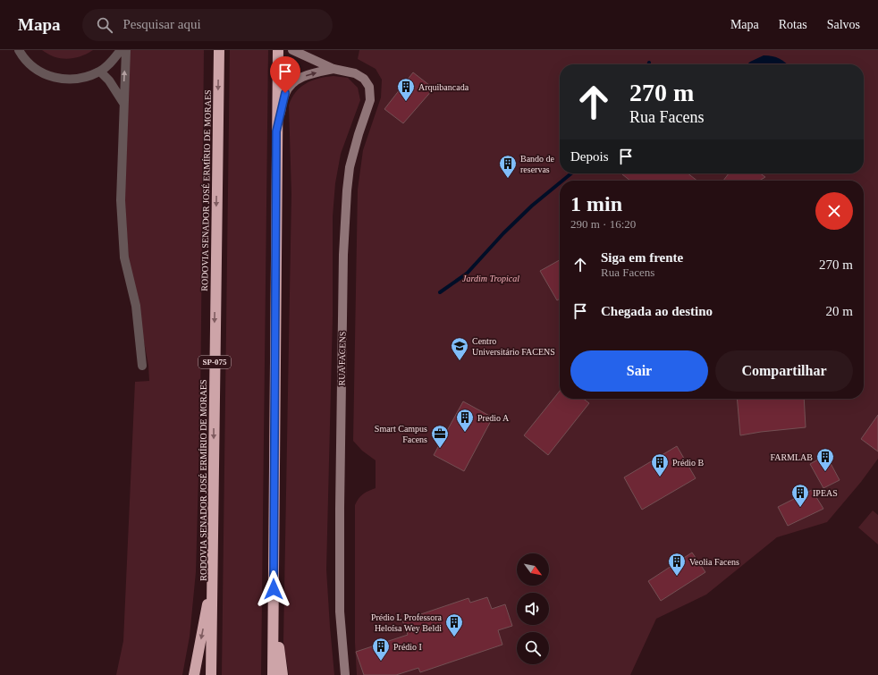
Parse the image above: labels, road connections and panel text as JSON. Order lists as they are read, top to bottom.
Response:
{
  "streets": {
    "highway": ["RODOVIA SENADOR JOSÉ ERMÍRIO DE MORAES", "SP-075"],
    "main road": ["RUA FACENS"]
  },
  "parks": ["Jardim Tropical"],
  "places": {
    "building": [
      "Arquibancada",
      "Bando de reservas",
      "Predio A",
      "FARMLAB",
      "Prédio B",
      "IPEAS",
      "Veolia Facens",
      "Prédio L Professora Heloísa Wey Beldi",
      "Prédio I"
    ],
    "school or university": ["Centro Universitário FACENS"],
    "office": ["Smart Campus Facens"]
  },
  "north": "bottom right",
  "page": {
    "header": "Mapa",
    "search": "Pesquisar aqui",
    "nav": ["Mapa", "Rotas", "Salvos"],
    "turn": ["270 m", "Rua Facens"],
    "then": "Depois",
    "heading": ["1 min", "290 m · 16:20"],
    "list": [
      {
        "name": "Siga em frente",
        "note": "Rua Facens",
        "value": "270 m"
      },
      {
        "name": "Chegada ao destino",
        "value": "20 m"
      }
    ],
    "buttons": ["Sair", "Compartilhar"]
  }
}
